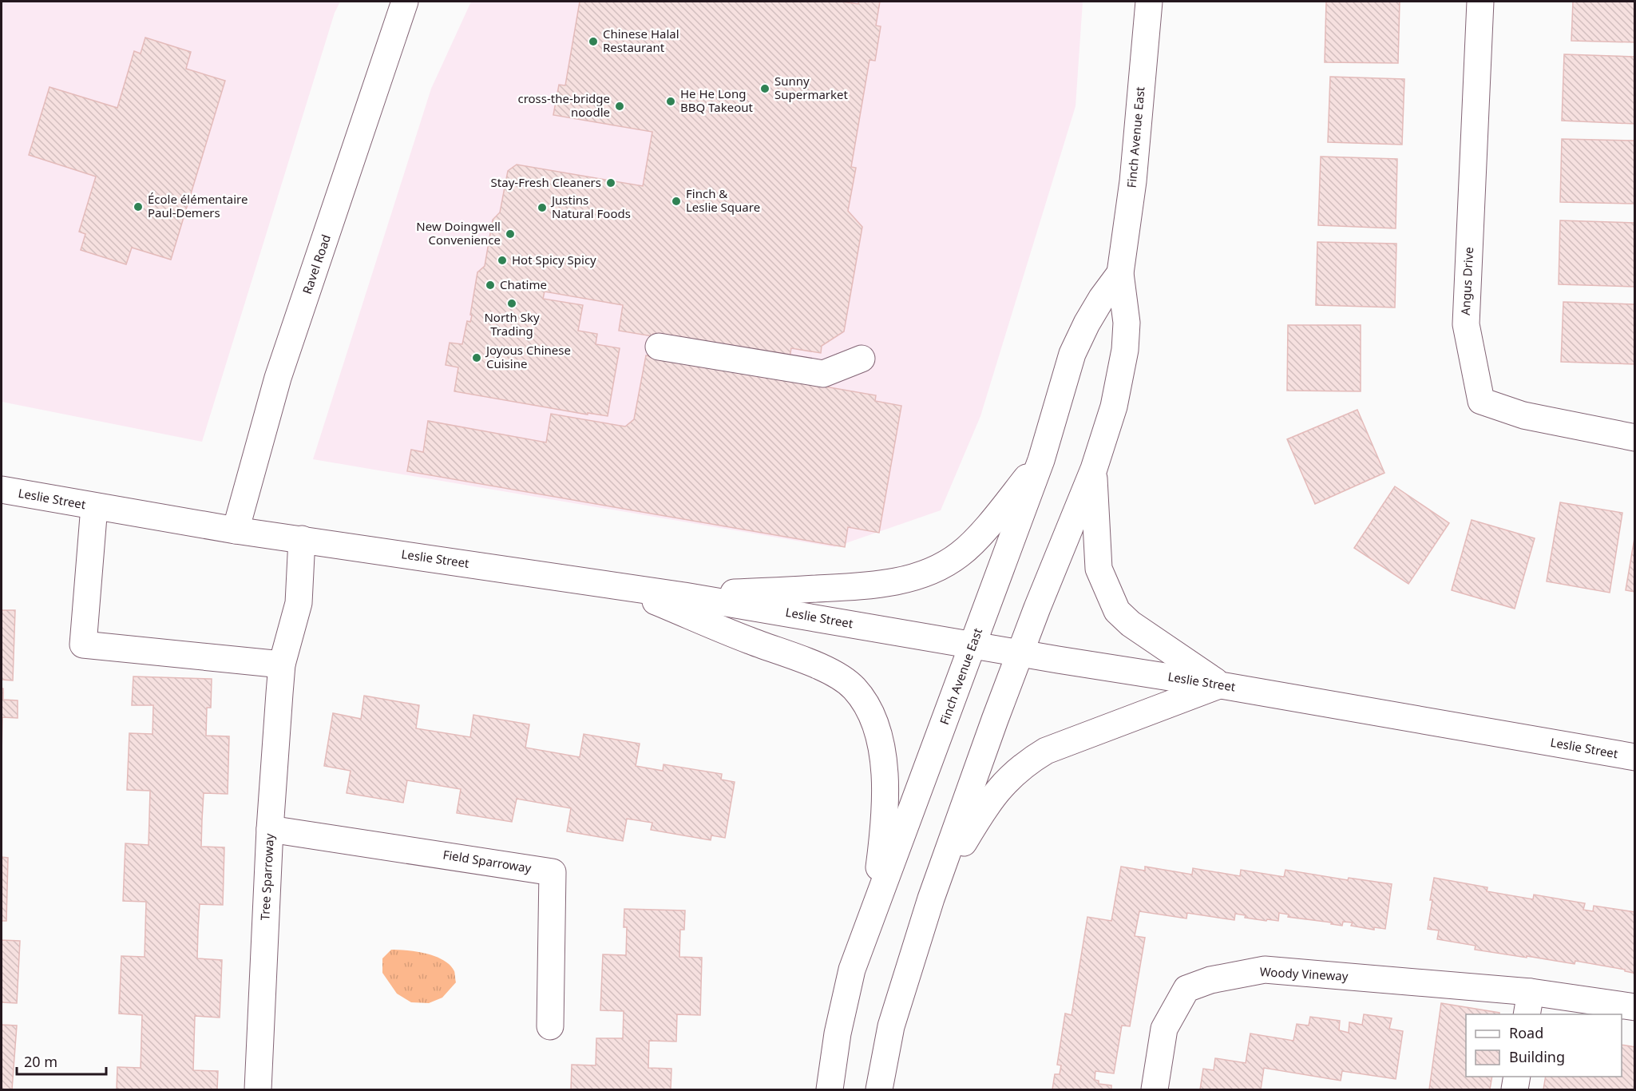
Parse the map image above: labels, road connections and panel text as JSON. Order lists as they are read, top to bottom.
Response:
{
  "streets": {
    "main road": [
      "Finch Avenue East",
      "Ravel Road",
      "Angus Drive",
      "Leslie Street",
      "Field Sparroway",
      "Tree Sparroway",
      "Woody Vineway"
    ]
  },
  "crossings": [
    ["Finch Avenue East", "Leslie Street"],
    ["Ravel Road", "Leslie Street"],
    ["Leslie Street", "Tree Sparroway"],
    ["Field Sparroway", "Tree Sparroway"]
  ],
  "places": [
    "Chinese Halal Restaurant",
    "Sunny Supermarket",
    "He He Long BBQ Takeout",
    "cross-the-bridge noodle",
    "Stay-Fresh Cleaners",
    "Finch & Leslie Square",
    "École élémentaire Paul-Demers",
    "Justins Natural Foods",
    "New Doingwell Convenience",
    "Hot Spicy Spicy",
    "Chatime",
    "North Sky Trading",
    "Joyous Chinese Cuisine"
  ],
  "legend": ["Road", "Building"],
  "scale_bar": "20 m"
}
